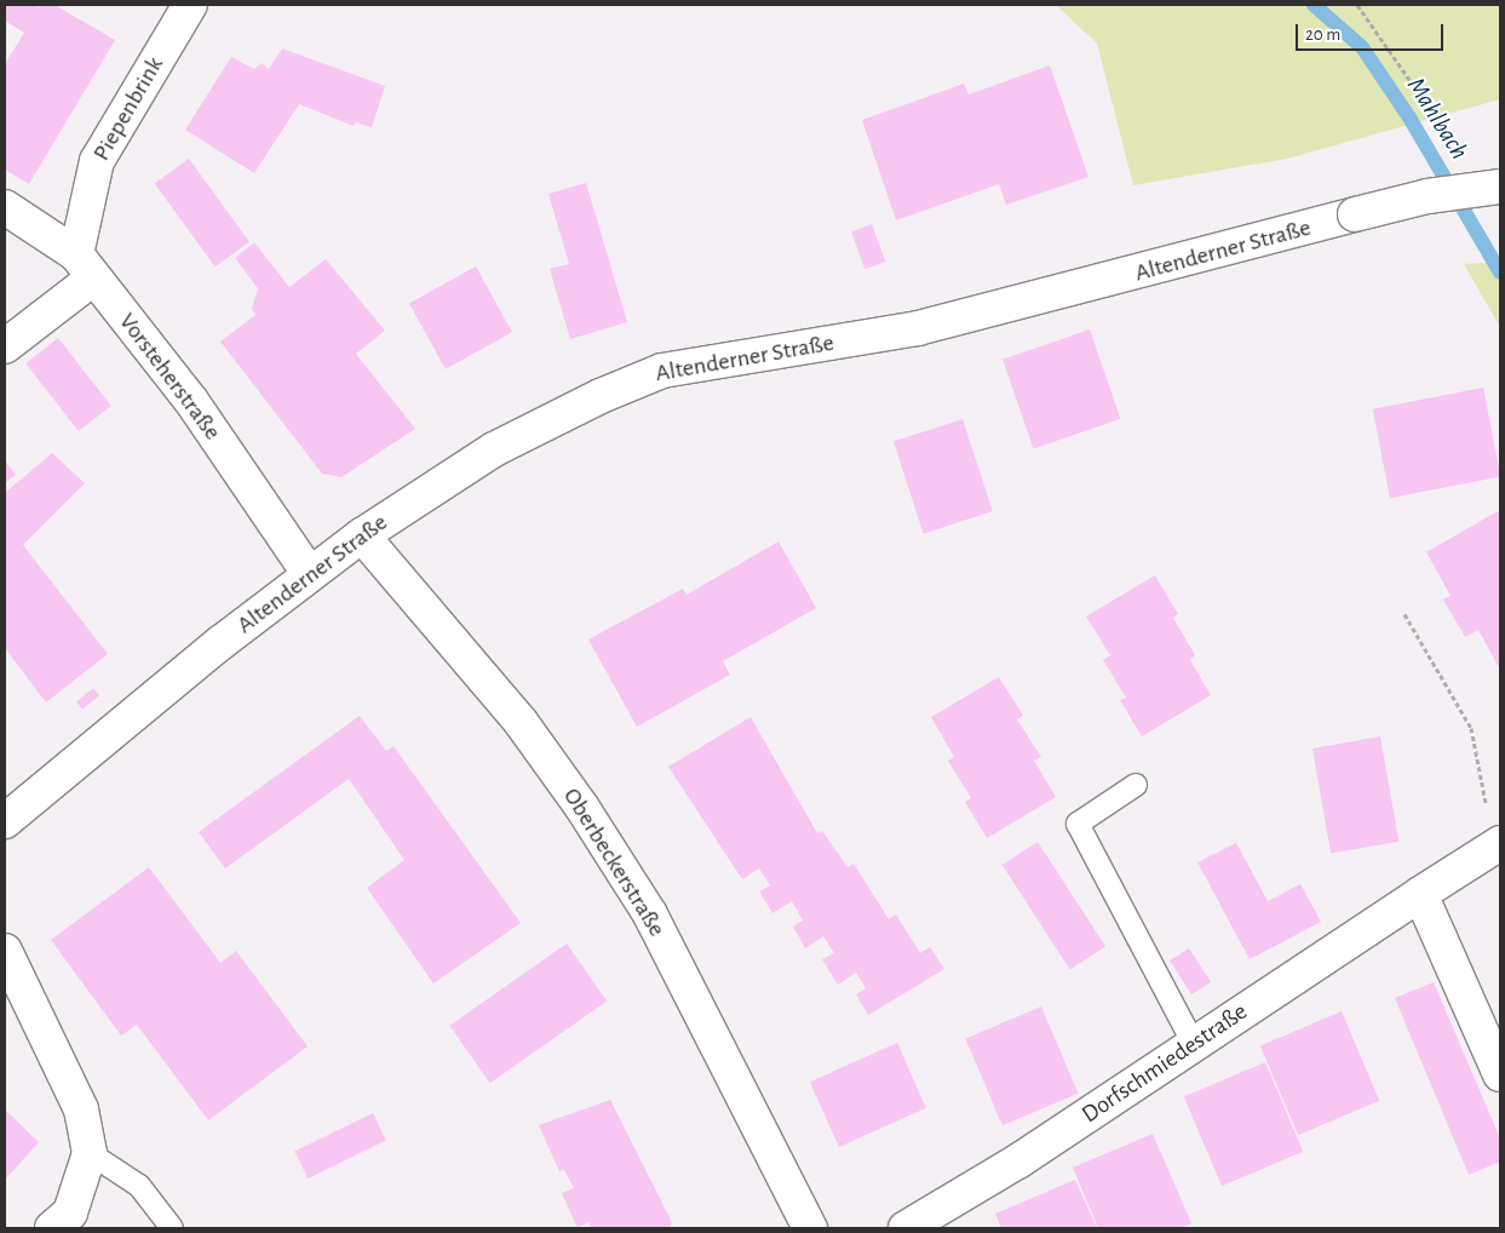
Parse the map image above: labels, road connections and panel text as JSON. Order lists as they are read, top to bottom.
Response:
{
  "streets": {
    "street": [
      "Piepenbrink",
      "Altenderner Straße",
      "Vorsteherstraße",
      "Oberbeckerstraße",
      "Dorfschmiedestraße"
    ]
  },
  "crossings": [
    ["Piepenbrink", "Vorsteherstraße"],
    ["Altenderner Straße", "Vorsteherstraße"],
    ["Altenderner Straße", "Oberbeckerstraße"]
  ],
  "water": ["Mahlbach"],
  "scale_bar": "20 m"
}
